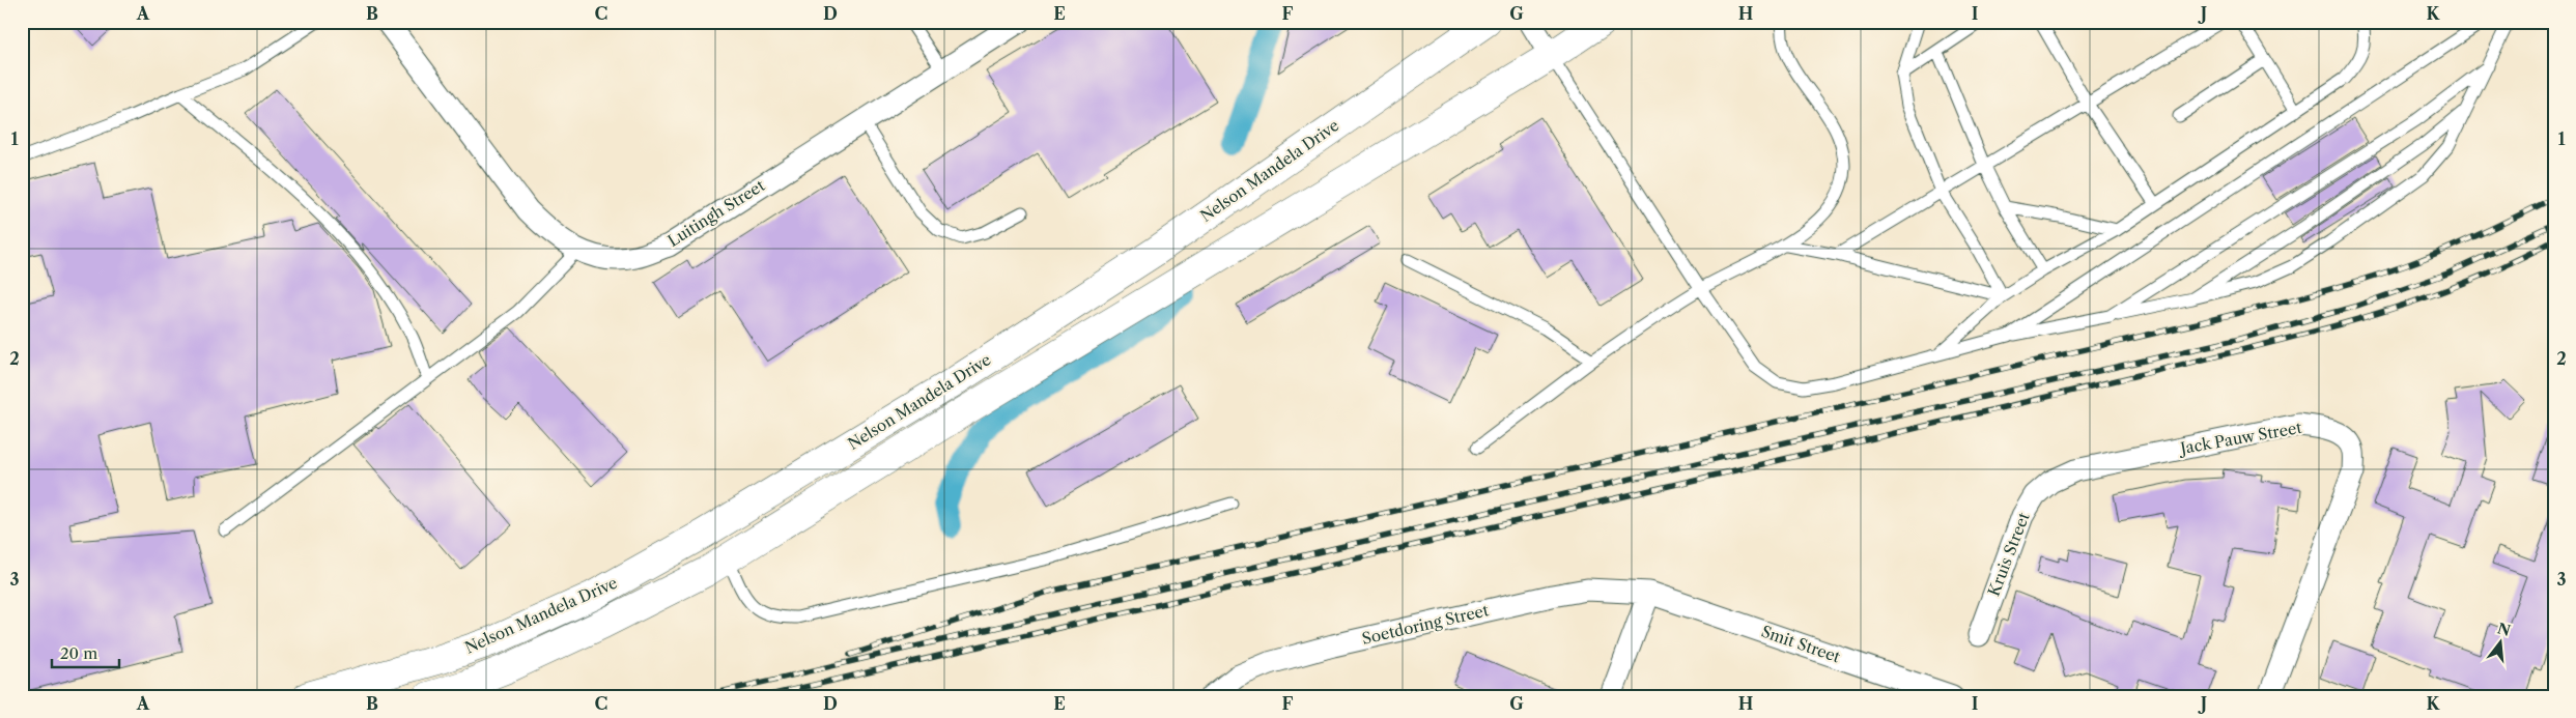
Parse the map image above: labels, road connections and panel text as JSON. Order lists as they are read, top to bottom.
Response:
{
  "streets": {
    "highway": ["Nelson Mandela Drive"],
    "street": [
      "Luitingh Street",
      "Jack Pauw Street",
      "Kruis Street",
      "Soetdoring Street",
      "Smit Street"
    ]
  },
  "crossings": [
    ["Jack Pauw Street", "Kruis Street"],
    ["Soetdoring Street", "Smit Street"]
  ],
  "scale_bar": "20 m",
  "north": "top",
  "grid": {
    "columns": [
      "A",
      "B",
      "C",
      "D",
      "E",
      "F",
      "G",
      "H",
      "I",
      "J",
      "K"
    ],
    "rows": ["1", "2", "3"]
  }
}
